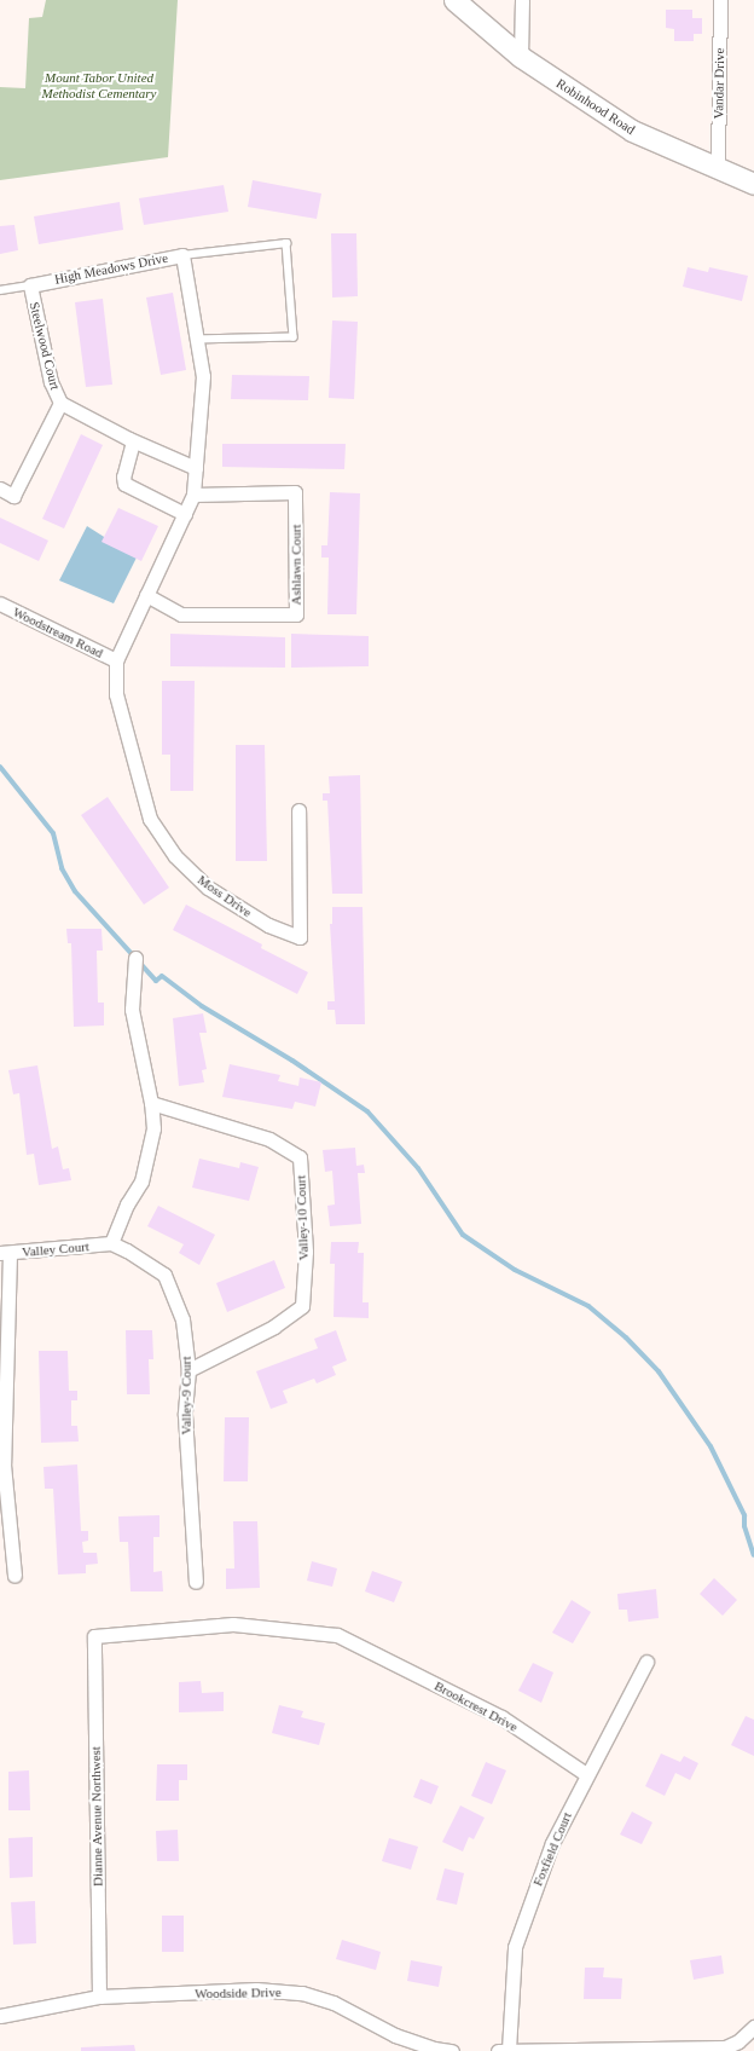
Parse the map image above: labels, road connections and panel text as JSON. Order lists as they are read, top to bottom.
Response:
{
  "streets": {
    "main road": ["Robinhood Road"],
    "street": [
      "Vandar Drive",
      "High Meadows Drive",
      "Steelwood Court",
      "Ashlawn Court",
      "Woodstream Road",
      "Moss Drive",
      "Valley-10 Court",
      "Valley Court",
      "Valley-9 Court",
      "Brookcrest Drive",
      "Dianne Avenue Northwest",
      "Foxfield Court",
      "Woodside Drive"
    ]
  },
  "crossings": [
    ["Vandar Drive", "Robinhood Road"],
    ["High Meadows Drive", "Steelwood Court"],
    ["High Meadows Drive", "Ashlawn Court"],
    ["High Meadows Drive", "Woodstream Road"],
    ["High Meadows Drive", "Moss Drive"],
    ["Woodstream Road", "Moss Drive"],
    ["Valley-10 Court", "Valley-9 Court"],
    ["Valley Court", "Valley-9 Court"],
    ["Brookcrest Drive", "Dianne Avenue Northwest"],
    ["Brookcrest Drive", "Foxfield Court"],
    ["Dianne Avenue Northwest", "Woodside Drive"]
  ],
  "parks": ["Mount Tabor United Methodist Cementary"]
}
